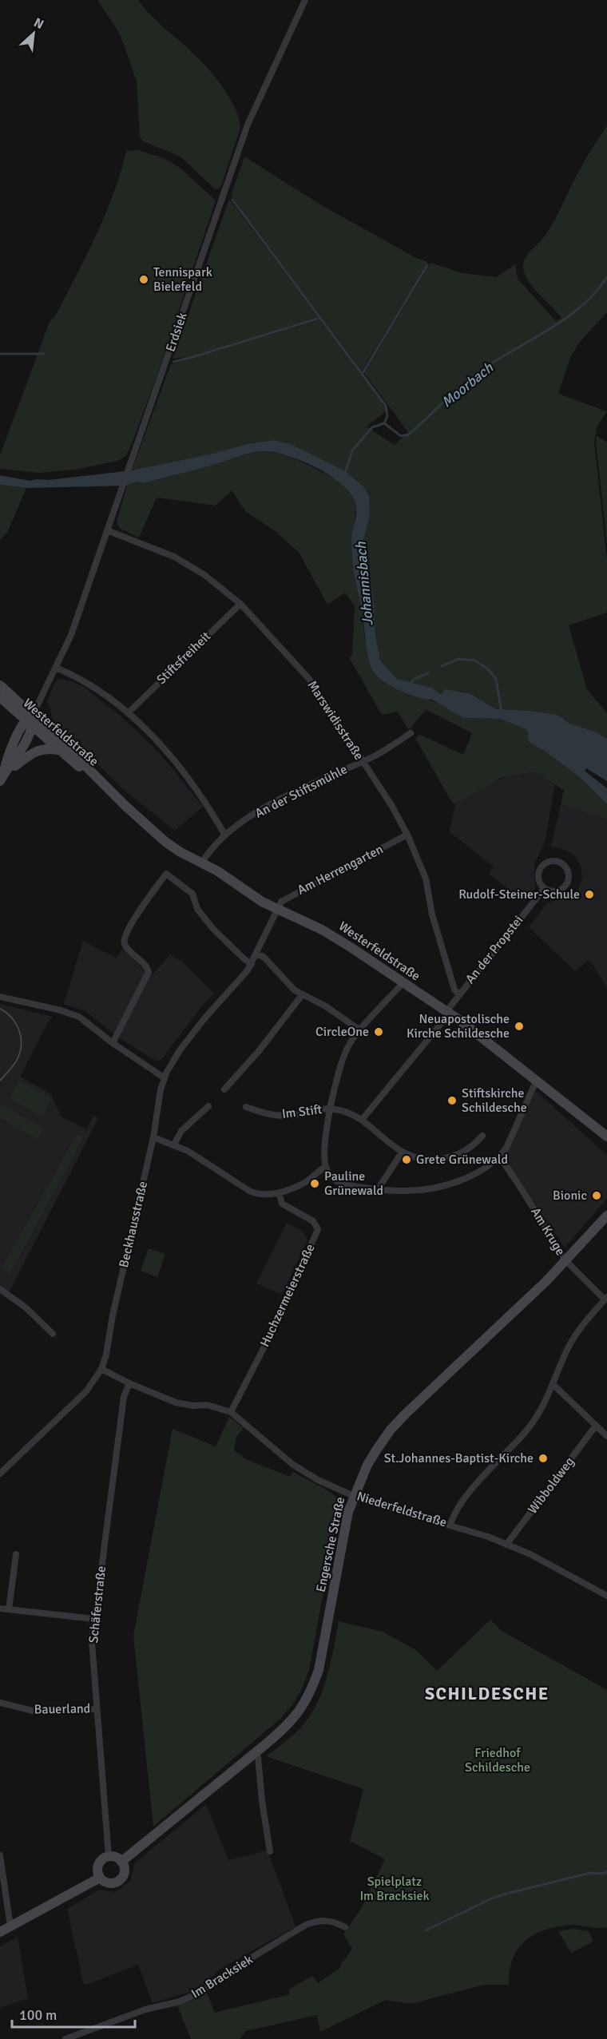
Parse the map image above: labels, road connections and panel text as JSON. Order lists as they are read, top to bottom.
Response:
{
  "streets": {
    "main road": ["Westerfeldstraße", "Engersche Straße"],
    "street": [
      "Erdsiek",
      "Stiftsfreiheit",
      "Marswidisstraße",
      "An der Stiftsmühle",
      "Am Herrengarten",
      "An der Propstei",
      "Im Stift",
      "Beckhausstraße",
      "Am Kruge",
      "Huchzermeierstraße",
      "Wibboldweg",
      "Niederfeldstraße",
      "Schäferstraße",
      "Bauerland",
      "Im Bracksiek"
    ]
  },
  "crossings": [
    ["Erdsiek", "Marswidisstraße"],
    ["Erdsiek", "Westerfeldstraße"],
    ["Stiftsfreiheit", "Marswidisstraße"],
    ["Marswidisstraße", "An der Stiftsmühle"],
    ["Marswidisstraße", "Am Herrengarten"],
    ["Marswidisstraße", "An der Propstei"],
    ["Westerfeldstraße", "An der Stiftsmühle"],
    ["Westerfeldstraße", "Am Herrengarten"],
    ["Westerfeldstraße", "An der Propstei"],
    ["Westerfeldstraße", "Beckhausstraße"],
    ["Am Herrengarten", "Beckhausstraße"],
    ["Beckhausstraße", "Niederfeldstraße"],
    ["Am Kruge", "Engersche Straße"],
    ["Huchzermeierstraße", "Niederfeldstraße"],
    ["Wibboldweg", "Niederfeldstraße"],
    ["Niederfeldstraße", "Engersche Straße"],
    ["Niederfeldstraße", "Schäferstraße"],
    ["Engersche Straße", "Schäferstraße"],
    ["Schäferstraße", "Bauerland"]
  ],
  "districts": ["SCHILDESCHE"],
  "water": ["Moorbach", "Johannisbach"],
  "parks": ["Friedhof Schildesche", "Spielplatz Im Bracksiek"],
  "places": [
    "Tennispark Bielefeld",
    "Rudolf-Steiner-Schule",
    "Neuapostolische Kirche Schildesche",
    "CircleOne",
    "Stiftskirche Schildesche",
    "Grete Grünewald",
    "Pauline Grünewald",
    "Bionic",
    "St.Johannes-Baptist-Kirche"
  ],
  "scale_bar": "100 m",
  "north": "top right"
}
